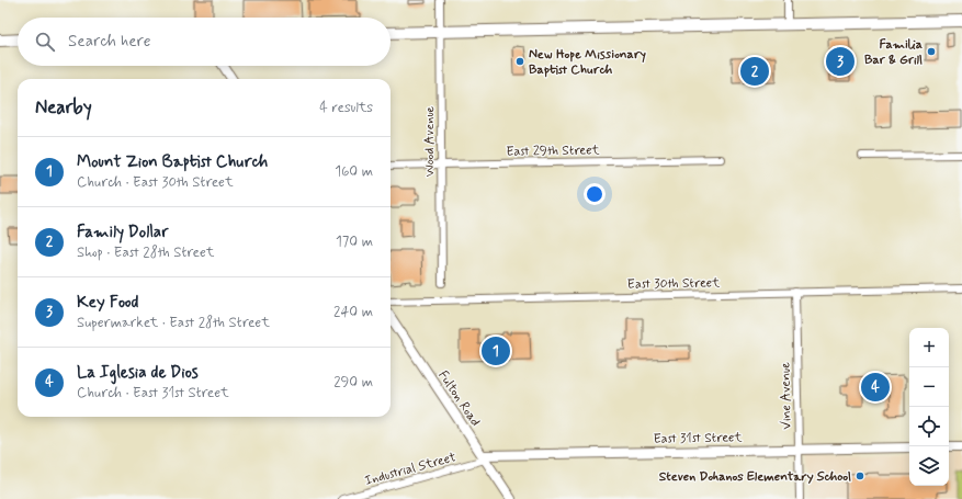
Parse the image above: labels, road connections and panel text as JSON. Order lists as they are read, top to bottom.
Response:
{
  "streets": {
    "street": [
      "Wood Avenue",
      "East 29th Street",
      "East 30th Street",
      "Vine Avenue",
      "Fulton Road",
      "East 31st Street",
      "Industrial Street"
    ]
  },
  "crossings": [
    ["Wood Avenue", "East 29th Street"],
    ["East 30th Street", "Vine Avenue"],
    ["Vine Avenue", "East 31st Street"],
    ["Fulton Road", "East 31st Street"],
    ["Fulton Road", "Industrial Street"],
    ["East 31st Street", "Industrial Street"]
  ],
  "places": ["Familia Bar & Grill", "New Hope Missionary Baptist Church", "Steven Dohanos Elementary School"],
  "page": {
    "search": "Search here",
    "pins": [
      "3",
      "2",
      "1",
      "4"
    ],
    "heading": ["Nearby", "4 results"],
    "list": [
      {
        "mark": "1",
        "name": "Mount Zion Baptist Church",
        "note": "Church · East 30th Street",
        "value": "160 m"
      },
      {
        "mark": "2",
        "name": "Family Dollar",
        "note": "Shop · East 28th Street",
        "value": "170 m"
      },
      {
        "mark": "3",
        "name": "Key Food",
        "note": "Supermarket · East 28th Street",
        "value": "240 m"
      },
      {
        "mark": "4",
        "name": "La Iglesia de Dios",
        "note": "Church · East 31st Street",
        "value": "290 m"
      }
    ],
    "map_buttons": ["+", "−"]
  }
}
